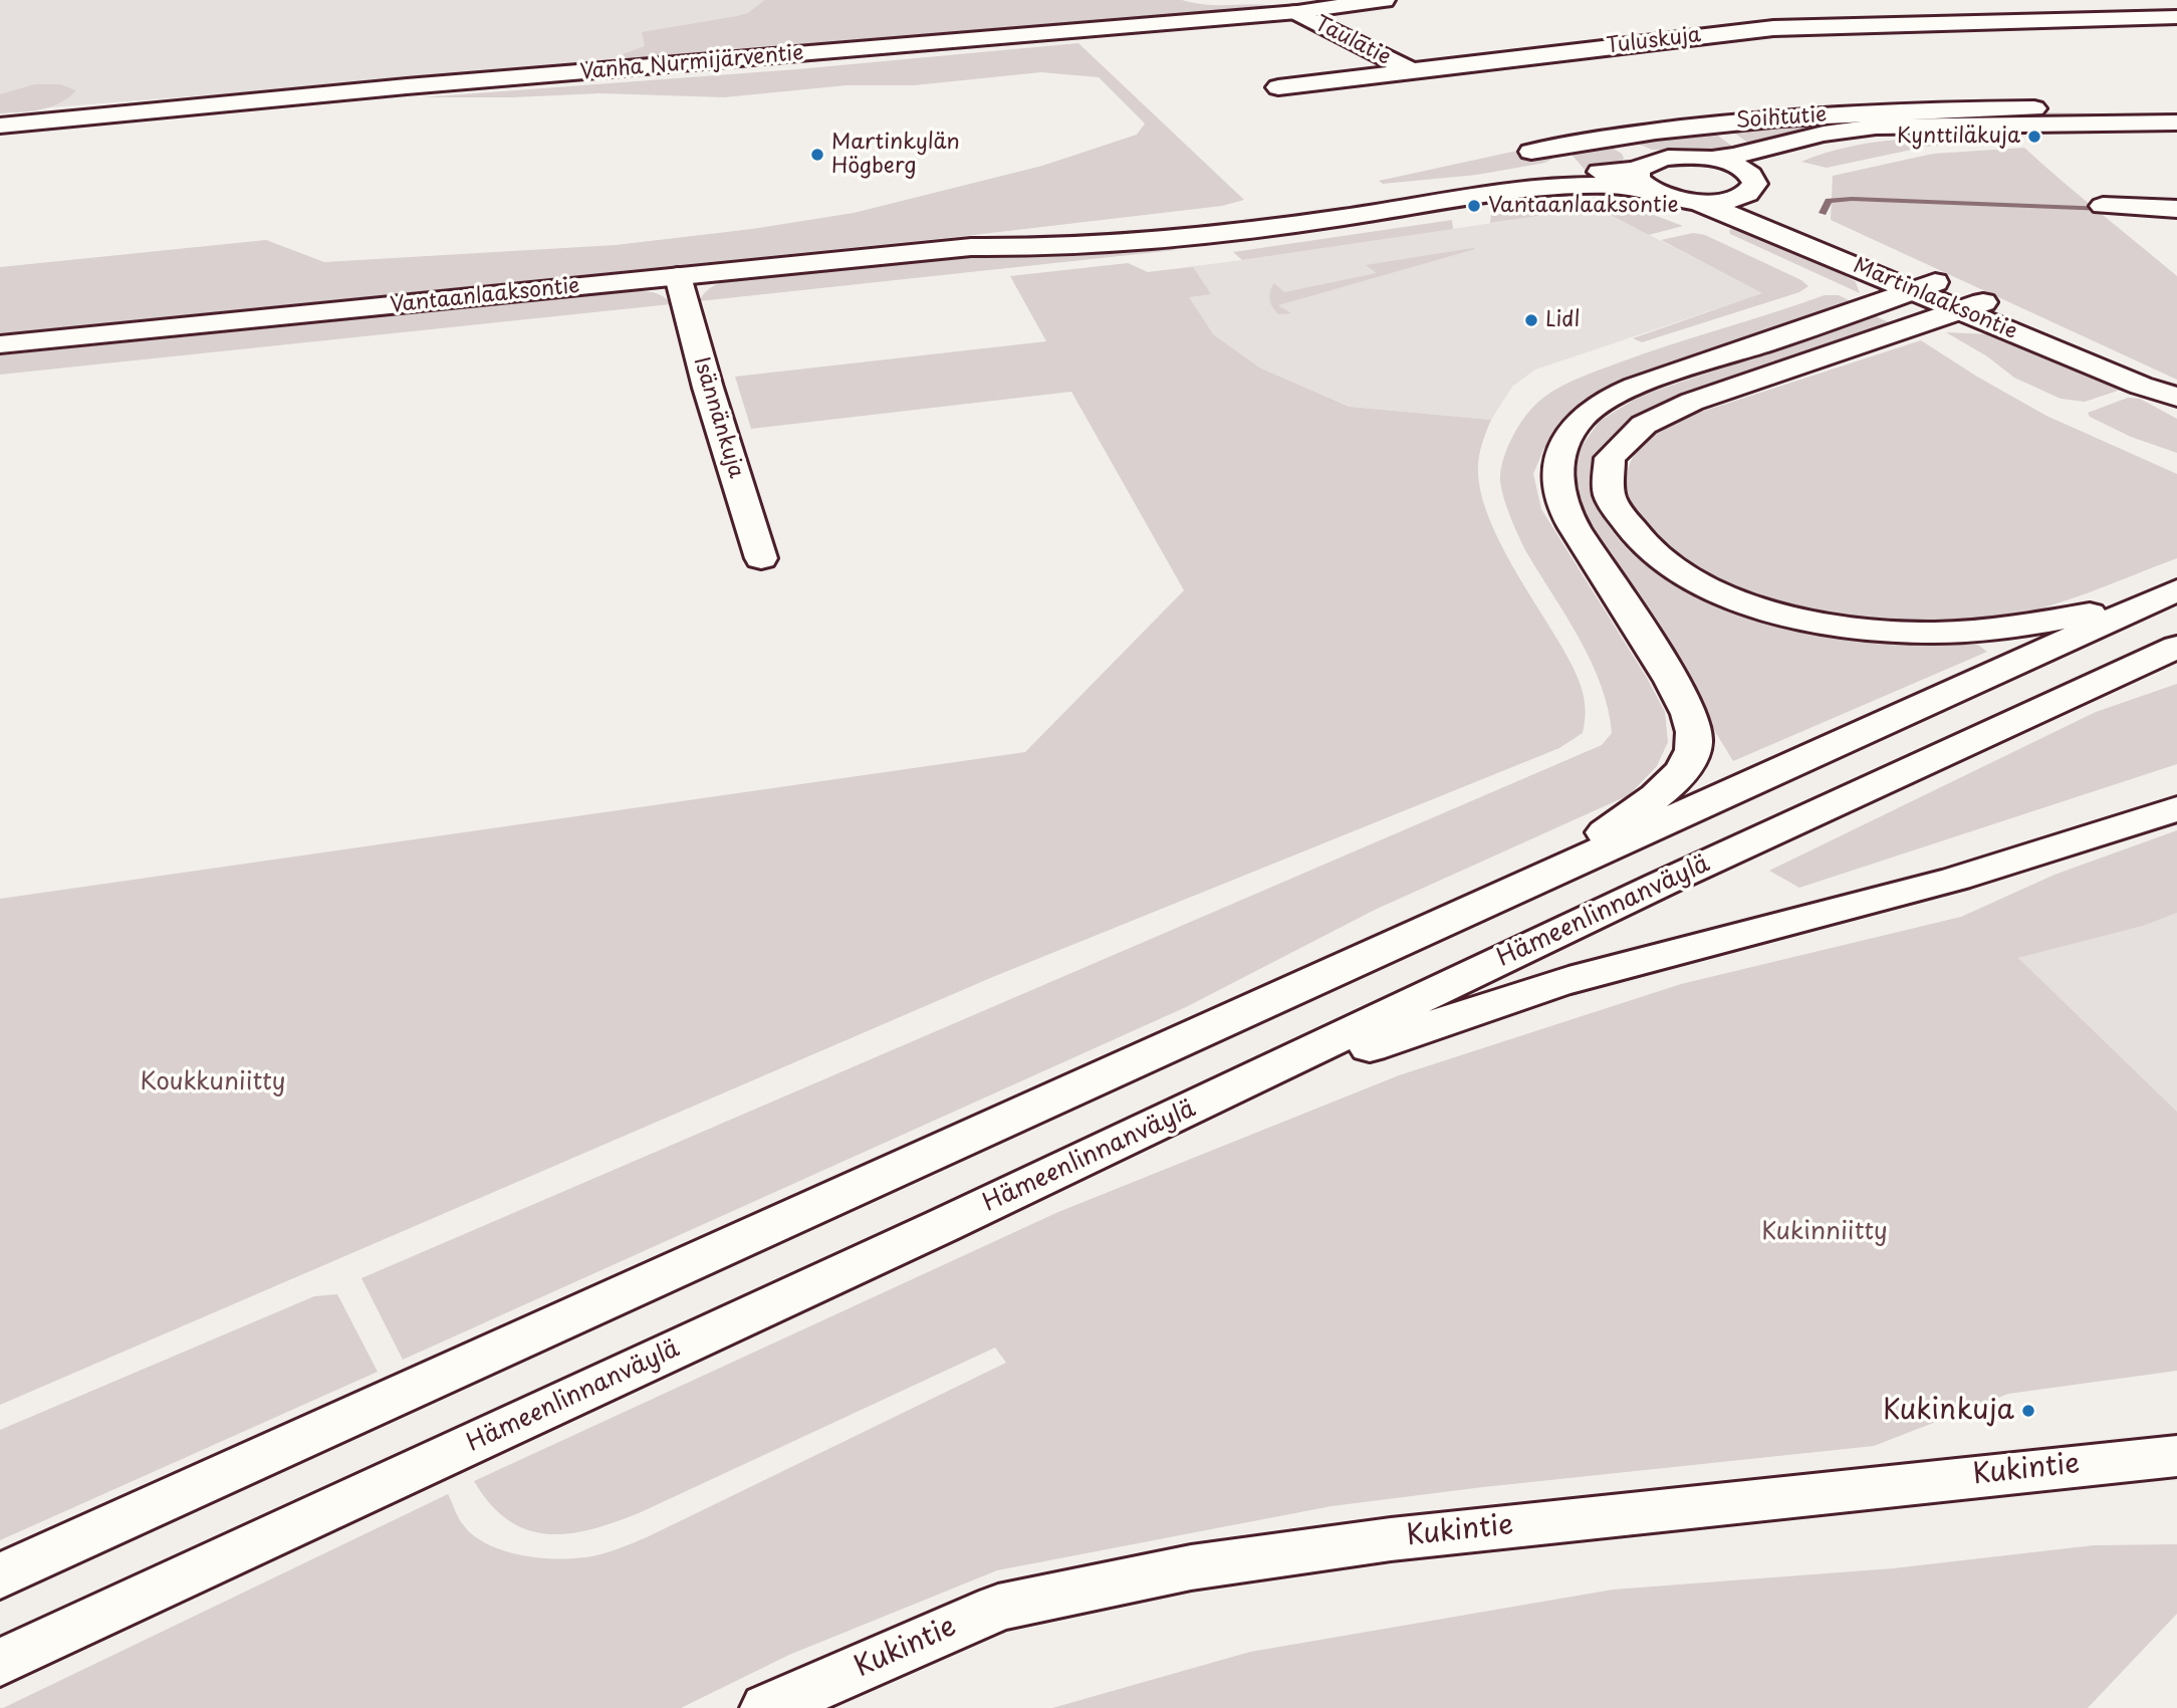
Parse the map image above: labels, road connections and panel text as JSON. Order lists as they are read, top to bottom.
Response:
{
  "streets": {
    "main road": [
      "Taulatie",
      "Tuluskuja",
      "Vanha Nurmijärventie",
      "Soihtutie",
      "Vantaanlaaksontie",
      "Martinlaaksontie",
      "Isännänkuja",
      "Hämeenlinnanväylä",
      "Kukintie"
    ]
  },
  "crossings": [
    ["Taulatie", "Tuluskuja"],
    ["Taulatie", "Vanha Nurmijärventie"],
    ["Vantaanlaaksontie", "Isännänkuja"]
  ],
  "parks": ["Koukkuniitty", "Kukinniitty"],
  "places": [
    "Kynttiläkuja",
    "Martinkylän Högberg",
    "Vantaanlaaksontie",
    "Lidl",
    "Kukinkuja"
  ]
}
